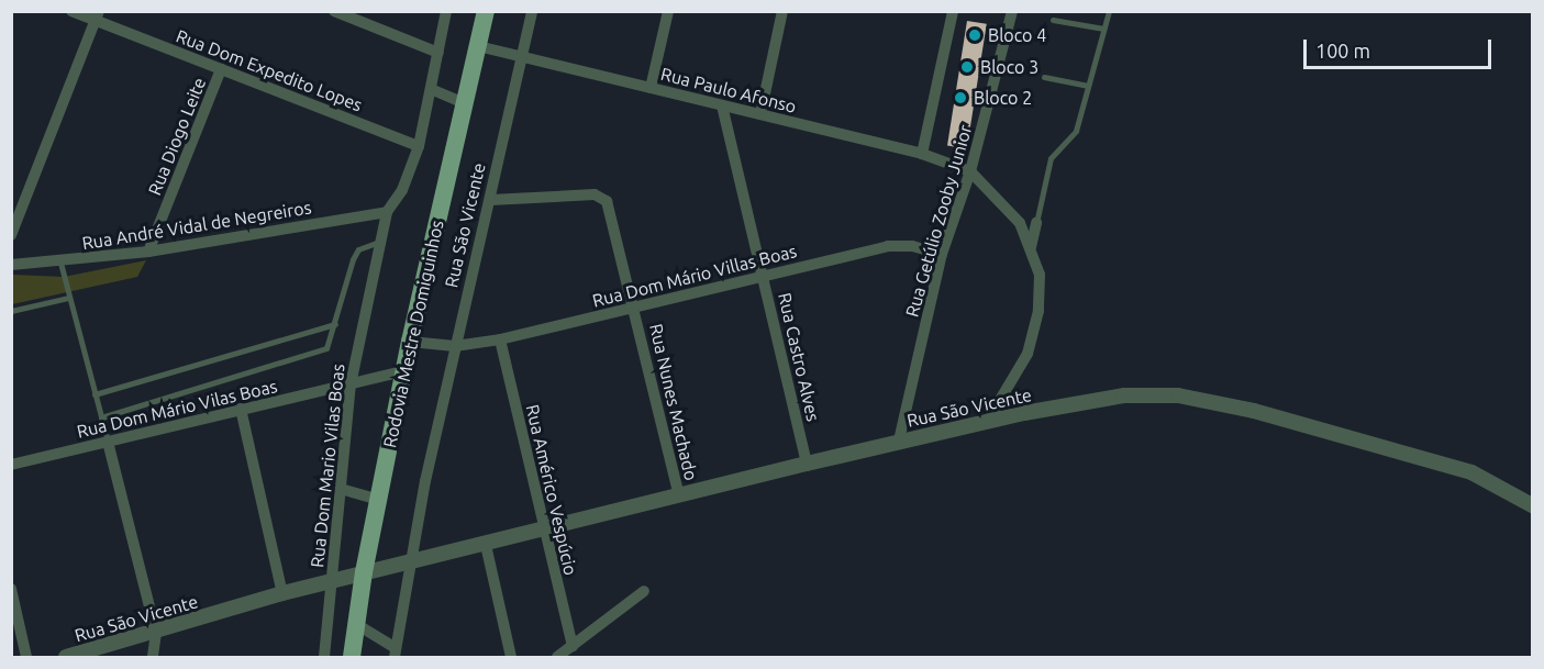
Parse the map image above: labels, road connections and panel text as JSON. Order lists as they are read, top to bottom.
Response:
{
  "streets": {
    "main road": ["Rodovia Mestre Domiguinhos"],
    "street": [
      "Rua Dom Expedito Lopes",
      "Rua Paulo Afonso",
      "Rua Diogo Leite",
      "Rua Getúlio Zooby Junior",
      "Rua André Vidal de Negreiros",
      "Rua São Vicente",
      "Rua Dom Mário Villas Boas",
      "Rua Castro Alves",
      "Rua Nunes Machado",
      "Rua Dom Mário Vilas Boas",
      "Rua Dom Mario Vilas Boas",
      "Rua Américo Vespúcio"
    ]
  },
  "crossings": [
    ["Rua Dom Expedito Lopes", "Rua Diogo Leite"],
    ["Rua Dom Expedito Lopes", "Rua Dom Mario Vilas Boas"],
    ["Rua Paulo Afonso", "Rua Getúlio Zooby Junior"],
    ["Rua Paulo Afonso", "Rua São Vicente"],
    ["Rua Paulo Afonso", "Rodovia Mestre Domiguinhos"],
    ["Rua Paulo Afonso", "Rua Castro Alves"],
    ["Rua Diogo Leite", "Rua André Vidal de Negreiros"],
    ["Rua Getúlio Zooby Junior", "Rua São Vicente"],
    ["Rua Getúlio Zooby Junior", "Rua Dom Mário Villas Boas"],
    ["Rua André Vidal de Negreiros", "Rua Dom Mario Vilas Boas"],
    ["Rua São Vicente", "Rua Dom Mário Villas Boas"],
    ["Rua São Vicente", "Rodovia Mestre Domiguinhos"],
    ["Rua São Vicente", "Rua Castro Alves"],
    ["Rua São Vicente", "Rua Nunes Machado"],
    ["Rua São Vicente", "Rua Dom Mario Vilas Boas"],
    ["Rua São Vicente", "Rua Américo Vespúcio"],
    ["Rua Dom Mário Villas Boas", "Rodovia Mestre Domiguinhos"],
    ["Rua Dom Mário Villas Boas", "Rua Castro Alves"],
    ["Rua Dom Mário Villas Boas", "Rua Nunes Machado"],
    ["Rua Dom Mário Villas Boas", "Rua Américo Vespúcio"],
    ["Rodovia Mestre Domiguinhos", "Rua Dom Mário Vilas Boas"],
    ["Rua Dom Mário Vilas Boas", "Rua Dom Mario Vilas Boas"]
  ],
  "places": ["Bloco 4", "Bloco 3", "Bloco 2"],
  "scale_bar": "100 m"
}
